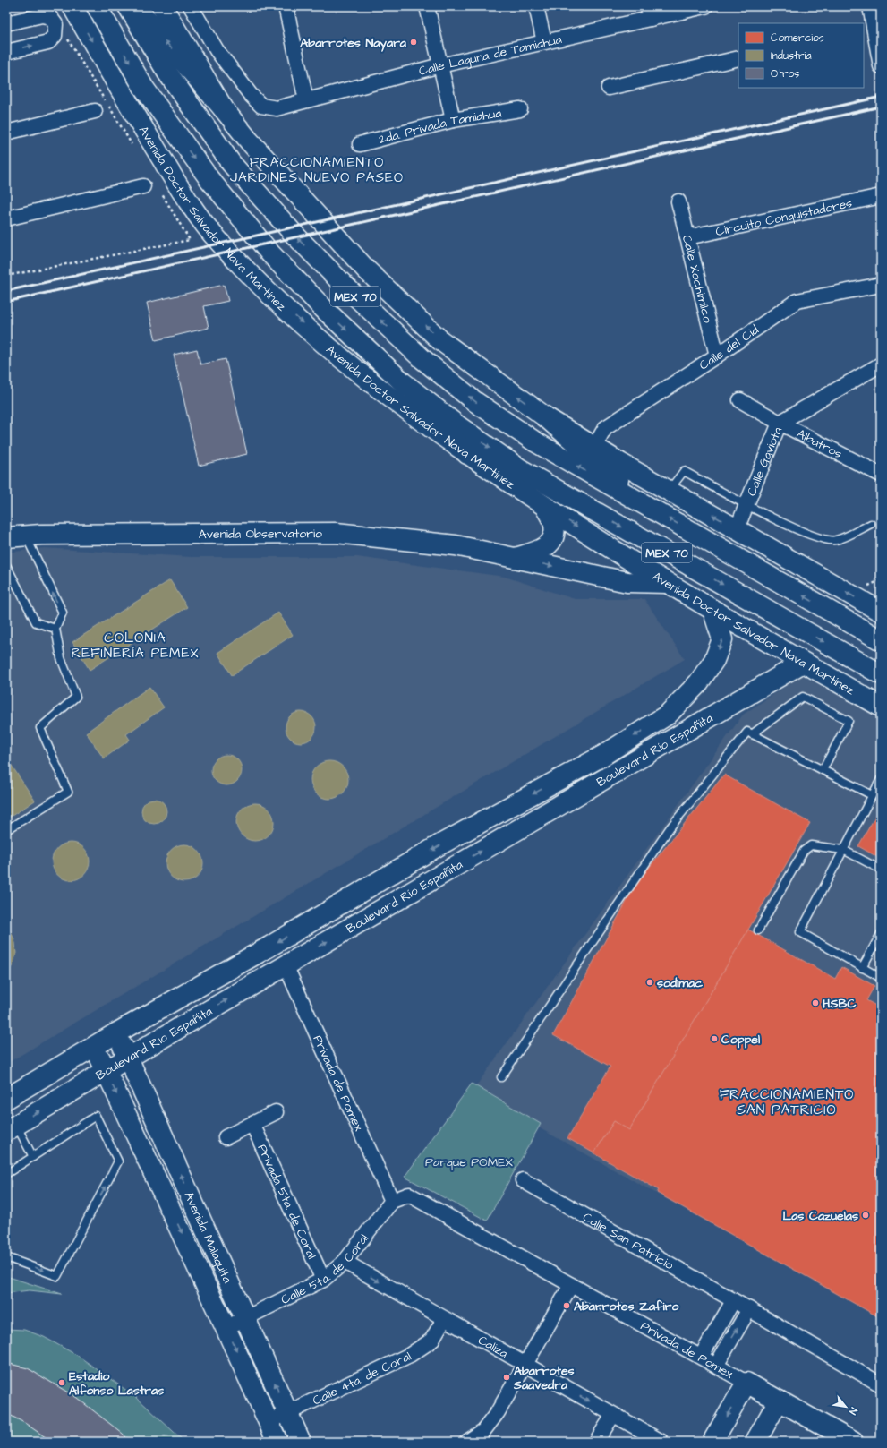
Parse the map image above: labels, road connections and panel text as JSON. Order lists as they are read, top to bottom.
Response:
{
  "streets": {
    "main road": [
      "Avenida Doctor Salvador Nava Martínez",
      "MEX 70",
      "Avenida Observatorio",
      "Boulevard Río Españita",
      "Privada de Pomex",
      "Avenida Malaquita"
    ],
    "street": [
      "Calle Laguna de Tamiahua",
      "2da. Privada Tamiahua",
      "Circuito Conquistadores",
      "Calle Xochimilco",
      "Calle del Cid",
      "Albatros",
      "Calle Gaviota",
      "Privada 5ta. de Coral",
      "Calle San Patricio",
      "Calle 5ta. de Coral",
      "Caliza",
      "Calle 4ta. de Coral"
    ]
  },
  "crossings": [
    ["Avenida Doctor Salvador Nava Martínez", "Avenida Observatorio"],
    ["Avenida Doctor Salvador Nava Martínez", "Boulevard Río Españita"],
    ["Circuito Conquistadores", "Calle Xochimilco"],
    ["Calle Xochimilco", "Calle del Cid"],
    ["Albatros", "Calle Gaviota"],
    ["Boulevard Río Españita", "Privada de Pomex"],
    ["Boulevard Río Españita", "Avenida Malaquita"],
    ["Privada de Pomex", "Calle 5ta. de Coral"],
    ["Privada 5ta. de Coral", "Calle 5ta. de Coral"],
    ["Avenida Malaquita", "Calle 5ta. de Coral"],
    ["Avenida Malaquita", "Calle 4ta. de Coral"],
    ["Calle 5ta. de Coral", "Caliza"],
    ["Caliza", "Calle 4ta. de Coral"]
  ],
  "one_way": ["Caliza"],
  "districts": ["FRACCIONAMIENTO JARDINES NUEVO PASEO", "COLONIA REFINERÍA PEMEX", "FRACCIONAMIENTO SAN PATRICIO"],
  "parks": ["Parque POMEX"],
  "places": [
    "Abarrotes Nayara",
    "sodimac",
    "HSBC",
    "Coppel",
    "Las Cazuelas",
    "Abarrotes Zafiro",
    "Abarrotes Saavedra",
    "Estadio Alfonso Lastras"
  ],
  "legend": ["Comercios", "Industria", "Otros"],
  "north": "bottom right"
}
